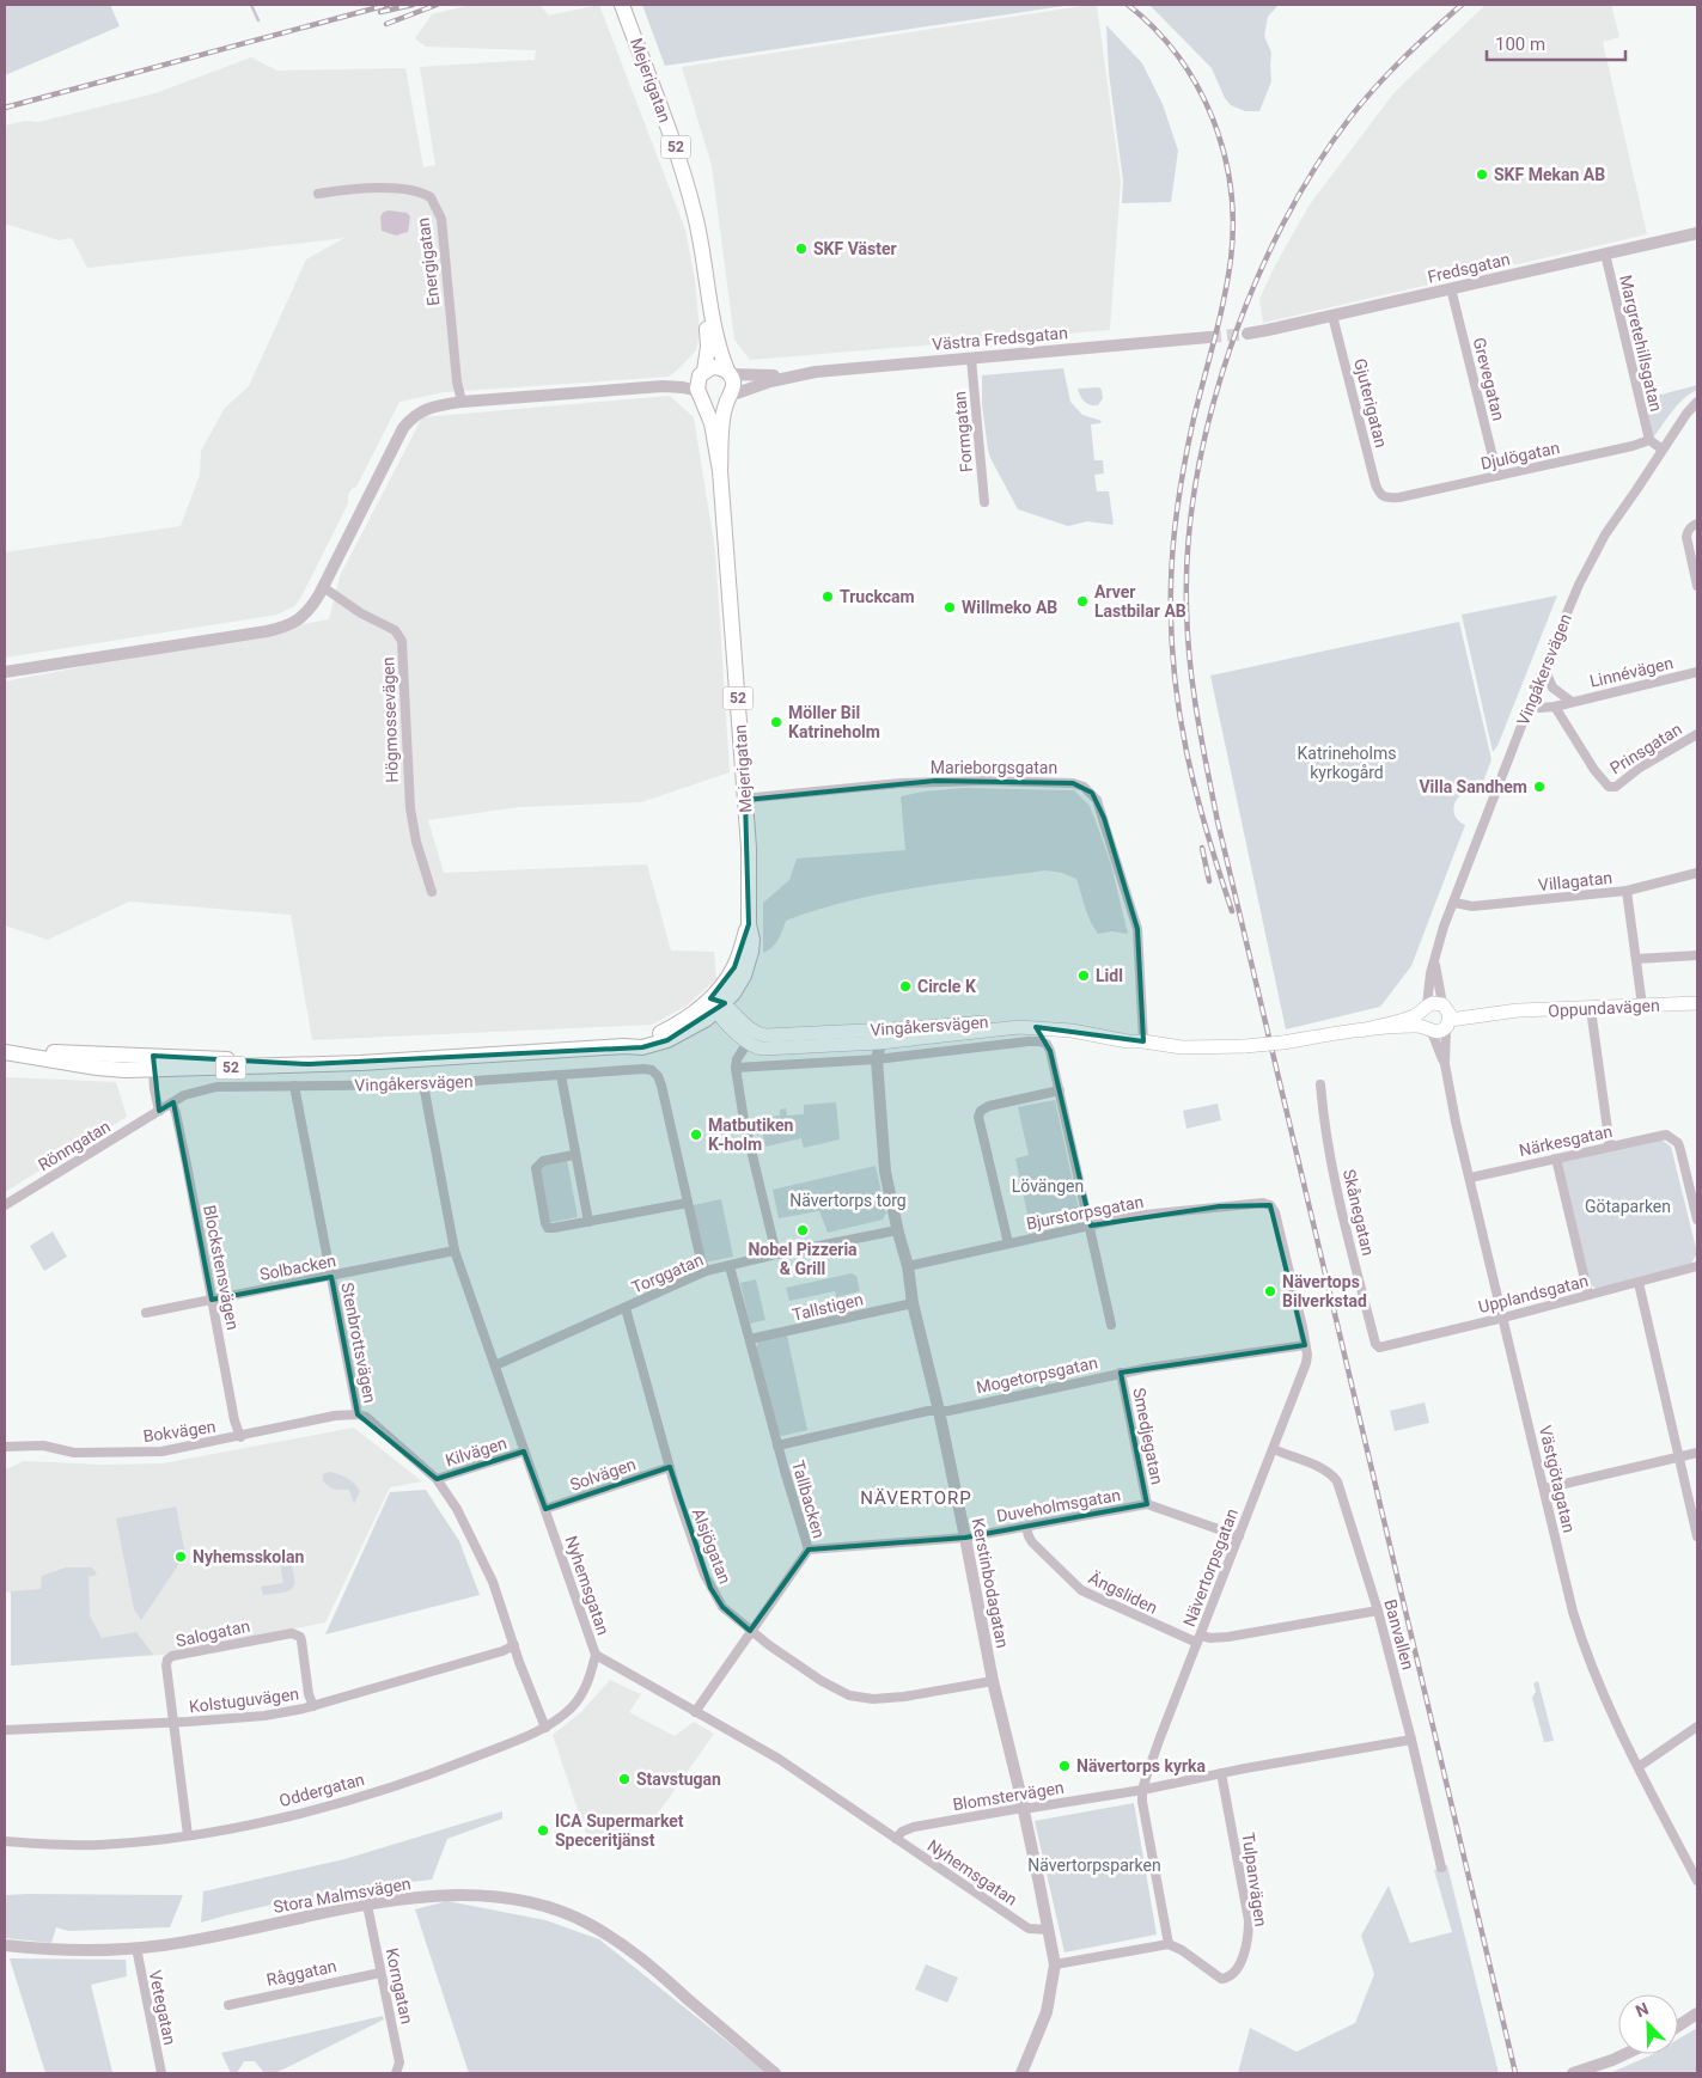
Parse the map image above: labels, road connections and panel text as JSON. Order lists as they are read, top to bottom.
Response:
{
  "streets": {
    "main road": [
      "Mejerigatan",
      "52",
      "Vingåkersvägen",
      "Oppundavägen"
    ],
    "street": [
      "Energigatan",
      "Fredsgatan",
      "Västra Fredsgatan",
      "Margretehillsgatan",
      "Grevegatan",
      "Gjuterigatan",
      "Formgatan",
      "Djulögatan",
      "Linnévägen",
      "Högmossevägen",
      "Prinsgatan",
      "Marieborgsgatan",
      "Villagatan",
      "Närkesgatan",
      "Rönngatan",
      "Bjurstorpsgatan",
      "Skånegatan",
      "Blockstensvägen",
      "Solbacken",
      "Torggatan",
      "Upplandsgatan",
      "Tallstigen",
      "Stenbrottsvägen",
      "Mogetorpsgatan",
      "Bokvägen",
      "Smedjegatan",
      "Kilvägen",
      "Solvägen",
      "Västgötagatan",
      "Tallbacken",
      "Duveholmsgatan",
      "Alsjögatan",
      "Nävertorpsgatan",
      "Kerstinbodagatan",
      "Nyhemsgatan",
      "Ängsliden",
      "Salogatan",
      "Banvallen",
      "Kolstuguvägen",
      "Oddergatan",
      "Blomstervägen",
      "Tulpanvägen",
      "Stora Malmsvägen",
      "Råggatan",
      "Korngatan",
      "Vetegatan"
    ]
  },
  "crossings": [
    ["Mejerigatan", "52"],
    ["Mejerigatan", "Västra Fredsgatan"],
    ["Mejerigatan", "Vingåkersvägen"],
    ["Mejerigatan", "Marieborgsgatan"],
    ["52", "Västra Fredsgatan"],
    ["Fredsgatan", "Margretehillsgatan"],
    ["Fredsgatan", "Grevegatan"],
    ["Fredsgatan", "Gjuterigatan"],
    ["Västra Fredsgatan", "Formgatan"],
    ["Margretehillsgatan", "Djulögatan"],
    ["Grevegatan", "Djulögatan"],
    ["Gjuterigatan", "Djulögatan"],
    ["Vingåkersvägen", "Linnévägen"],
    ["Vingåkersvägen", "Marieborgsgatan"],
    ["Vingåkersvägen", "Villagatan"],
    ["Vingåkersvägen", "Oppundavägen"],
    ["Vingåkersvägen", "Rönngatan"],
    ["Vingåkersvägen", "Blockstensvägen"],
    ["Vingåkersvägen", "Stenbrottsvägen"],
    ["Vingåkersvägen", "Västgötagatan"],
    ["Vingåkersvägen", "Kerstinbodagatan"],
    ["Vingåkersvägen", "Nyhemsgatan"],
    ["Linnévägen", "Prinsgatan"],
    ["Oppundavägen", "Västgötagatan"],
    ["Närkesgatan", "Västgötagatan"],
    ["Rönngatan", "Blockstensvägen"],
    ["Bjurstorpsgatan", "Nävertorpsgatan"],
    ["Bjurstorpsgatan", "Kerstinbodagatan"],
    ["Skånegatan", "Upplandsgatan"],
    ["Blockstensvägen", "Solbacken"],
    ["Blockstensvägen", "Bokvägen"],
    ["Solbacken", "Stenbrottsvägen"],
    ["Solbacken", "Nyhemsgatan"],
    ["Torggatan", "Tallbacken"],
    ["Torggatan", "Alsjögatan"],
    ["Torggatan", "Kerstinbodagatan"],
    ["Torggatan", "Nyhemsgatan"],
    ["Upplandsgatan", "Västgötagatan"],
    ["Tallstigen", "Tallbacken"],
    ["Tallstigen", "Kerstinbodagatan"],
    ["Stenbrottsvägen", "Bokvägen"],
    ["Stenbrottsvägen", "Kilvägen"],
    ["Stenbrottsvägen", "Kolstuguvägen"],
    ["Stenbrottsvägen", "Oddergatan"],
    ["Mogetorpsgatan", "Smedjegatan"],
    ["Mogetorpsgatan", "Tallbacken"],
    ["Mogetorpsgatan", "Nävertorpsgatan"],
    ["Mogetorpsgatan", "Kerstinbodagatan"],
    ["Smedjegatan", "Duveholmsgatan"],
    ["Kilvägen", "Nyhemsgatan"],
    ["Solvägen", "Alsjögatan"],
    ["Solvägen", "Nyhemsgatan"],
    ["Tallbacken", "Duveholmsgatan"],
    ["Tallbacken", "Alsjögatan"],
    ["Tallbacken", "Nyhemsgatan"],
    ["Duveholmsgatan", "Nävertorpsgatan"],
    ["Duveholmsgatan", "Kerstinbodagatan"],
    ["Duveholmsgatan", "Ängsliden"],
    ["Alsjögatan", "Kerstinbodagatan"],
    ["Nävertorpsgatan", "Ängsliden"],
    ["Nävertorpsgatan", "Banvallen"],
    ["Nävertorpsgatan", "Blomstervägen"],
    ["Nävertorpsgatan", "Tulpanvägen"],
    ["Kerstinbodagatan", "Nyhemsgatan"],
    ["Kerstinbodagatan", "Blomstervägen"],
    ["Nyhemsgatan", "Oddergatan"],
    ["Nyhemsgatan", "Blomstervägen"],
    ["Ängsliden", "Banvallen"],
    ["Salogatan", "Kolstuguvägen"],
    ["Salogatan", "Oddergatan"],
    ["Banvallen", "Blomstervägen"],
    ["Blomstervägen", "Tulpanvägen"],
    ["Stora Malmsvägen", "Korngatan"],
    ["Stora Malmsvägen", "Vetegatan"],
    ["Råggatan", "Korngatan"]
  ],
  "districts": ["NÄVERTORP"],
  "parks": [
    "Katrineholms kyrkogård",
    "Lövängen",
    "Nävertorps torg",
    "Götaparken",
    "Nävertorpsparken"
  ],
  "places": [
    "SKF Mekan AB",
    "SKF Väster",
    "Truckcam",
    "Arver Lastbilar AB",
    "Willmeko AB",
    "Möller Bil Katrineholm",
    "Villa Sandhem",
    "Lidl",
    "Circle K",
    "Matbutiken K-holm",
    "Nobel Pizzeria & Grill",
    "Nävertops Bilverkstad",
    "Nyhemsskolan",
    "Nävertorps kyrka",
    "Stavstugan",
    "ICA Supermarket Speceritjänst"
  ],
  "scale_bar": "100 m",
  "north": "top left"
}
